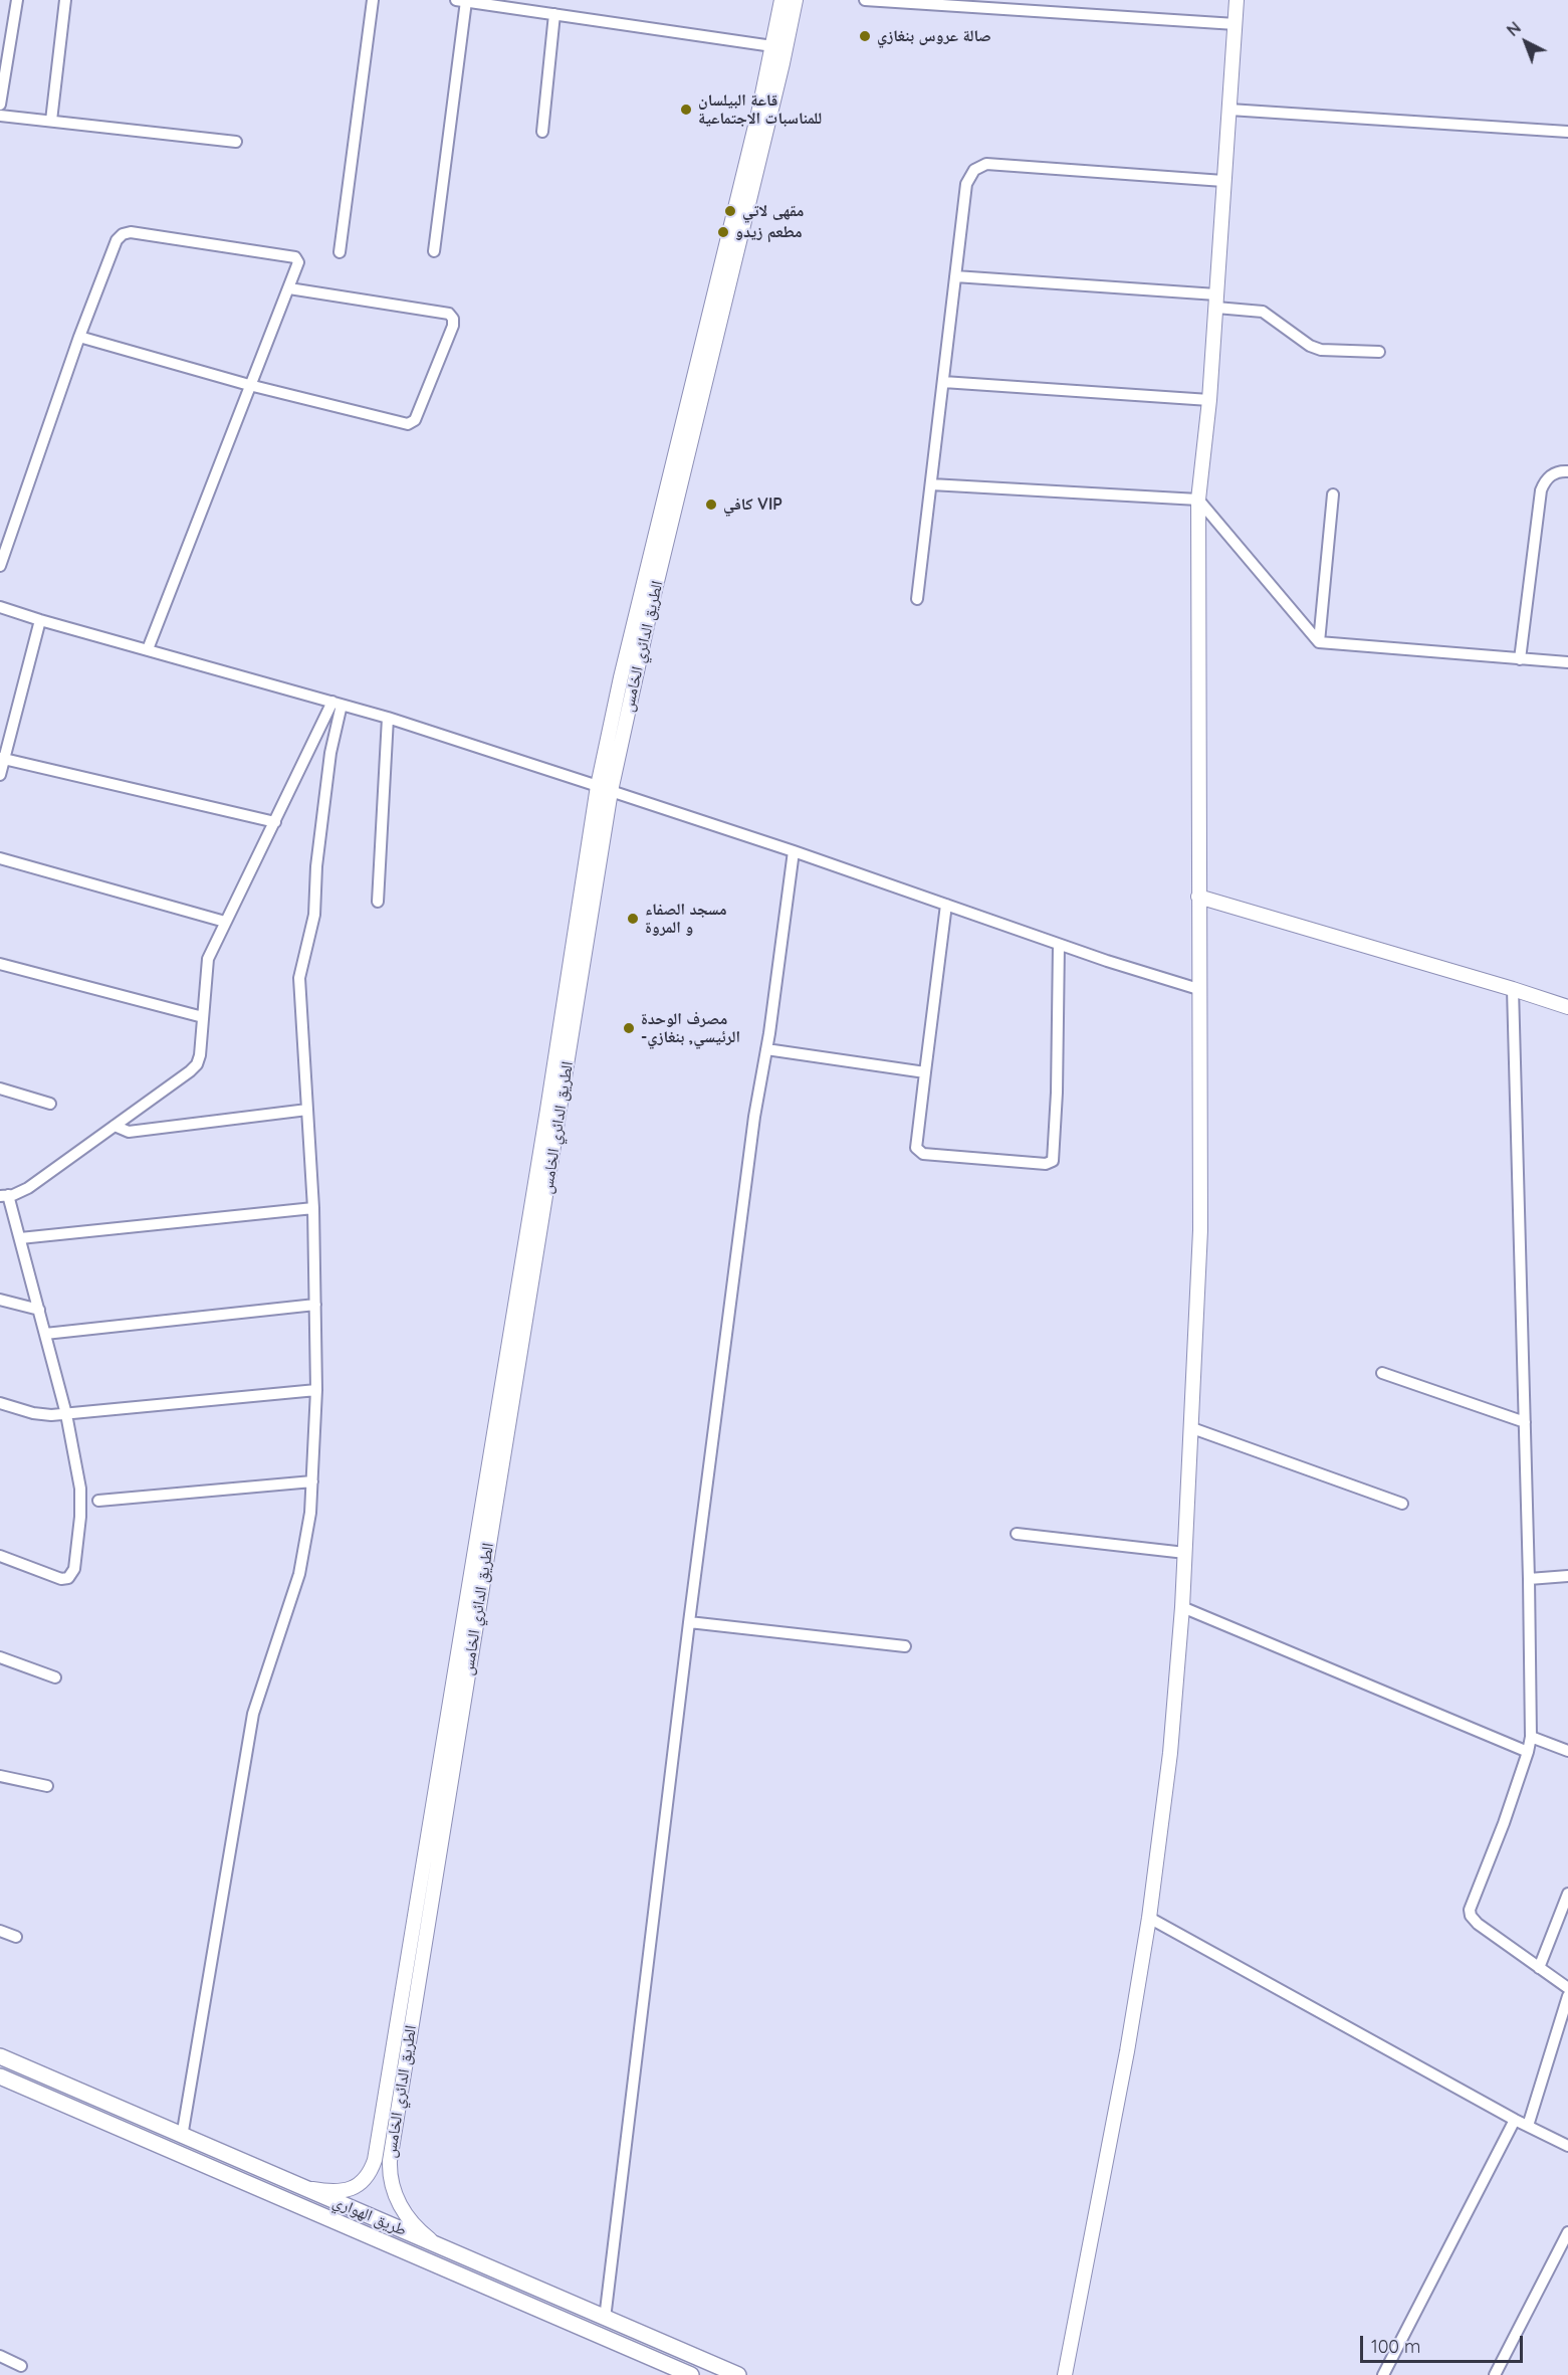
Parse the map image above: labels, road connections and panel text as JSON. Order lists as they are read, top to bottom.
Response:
{
  "streets": {
    "highway": ["طريق الهواري"],
    "main road": ["الطريق الدائري الخامس"]
  },
  "crossings": [
    ["الطريق الدائري الخامس", "طريق الهواري"]
  ],
  "places": [
    "صالة عروس بنغازي",
    "قاعة البيلسان للمناسبات الاجتماعية",
    "مقهى لاتي",
    "مطعم زيدو",
    "كافي VIP",
    "مسجد الصفاء و المروة",
    "مصرف الوحدة -الرئيسي, بنغازي"
  ],
  "scale_bar": "100 m",
  "north": "top left"
}
